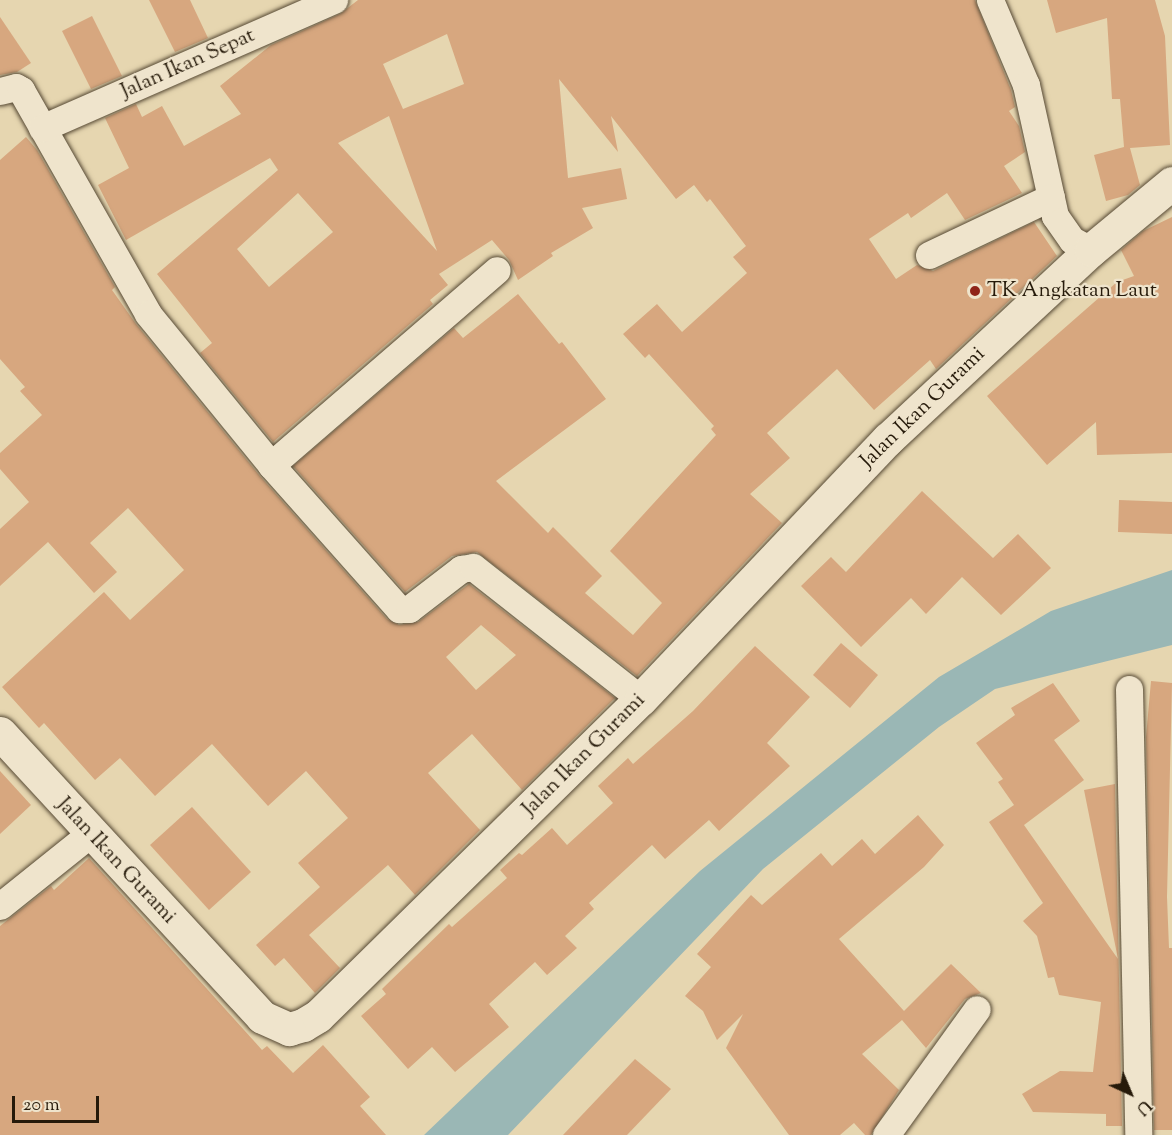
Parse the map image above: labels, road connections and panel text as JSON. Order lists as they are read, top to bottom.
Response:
{
  "streets": {
    "main road": ["Jalan Ikan Gurami"],
    "street": ["Jalan Ikan Sepat"]
  },
  "places": ["TK Angkatan Laut"],
  "scale_bar": "20 m",
  "north": "bottom right"
}
